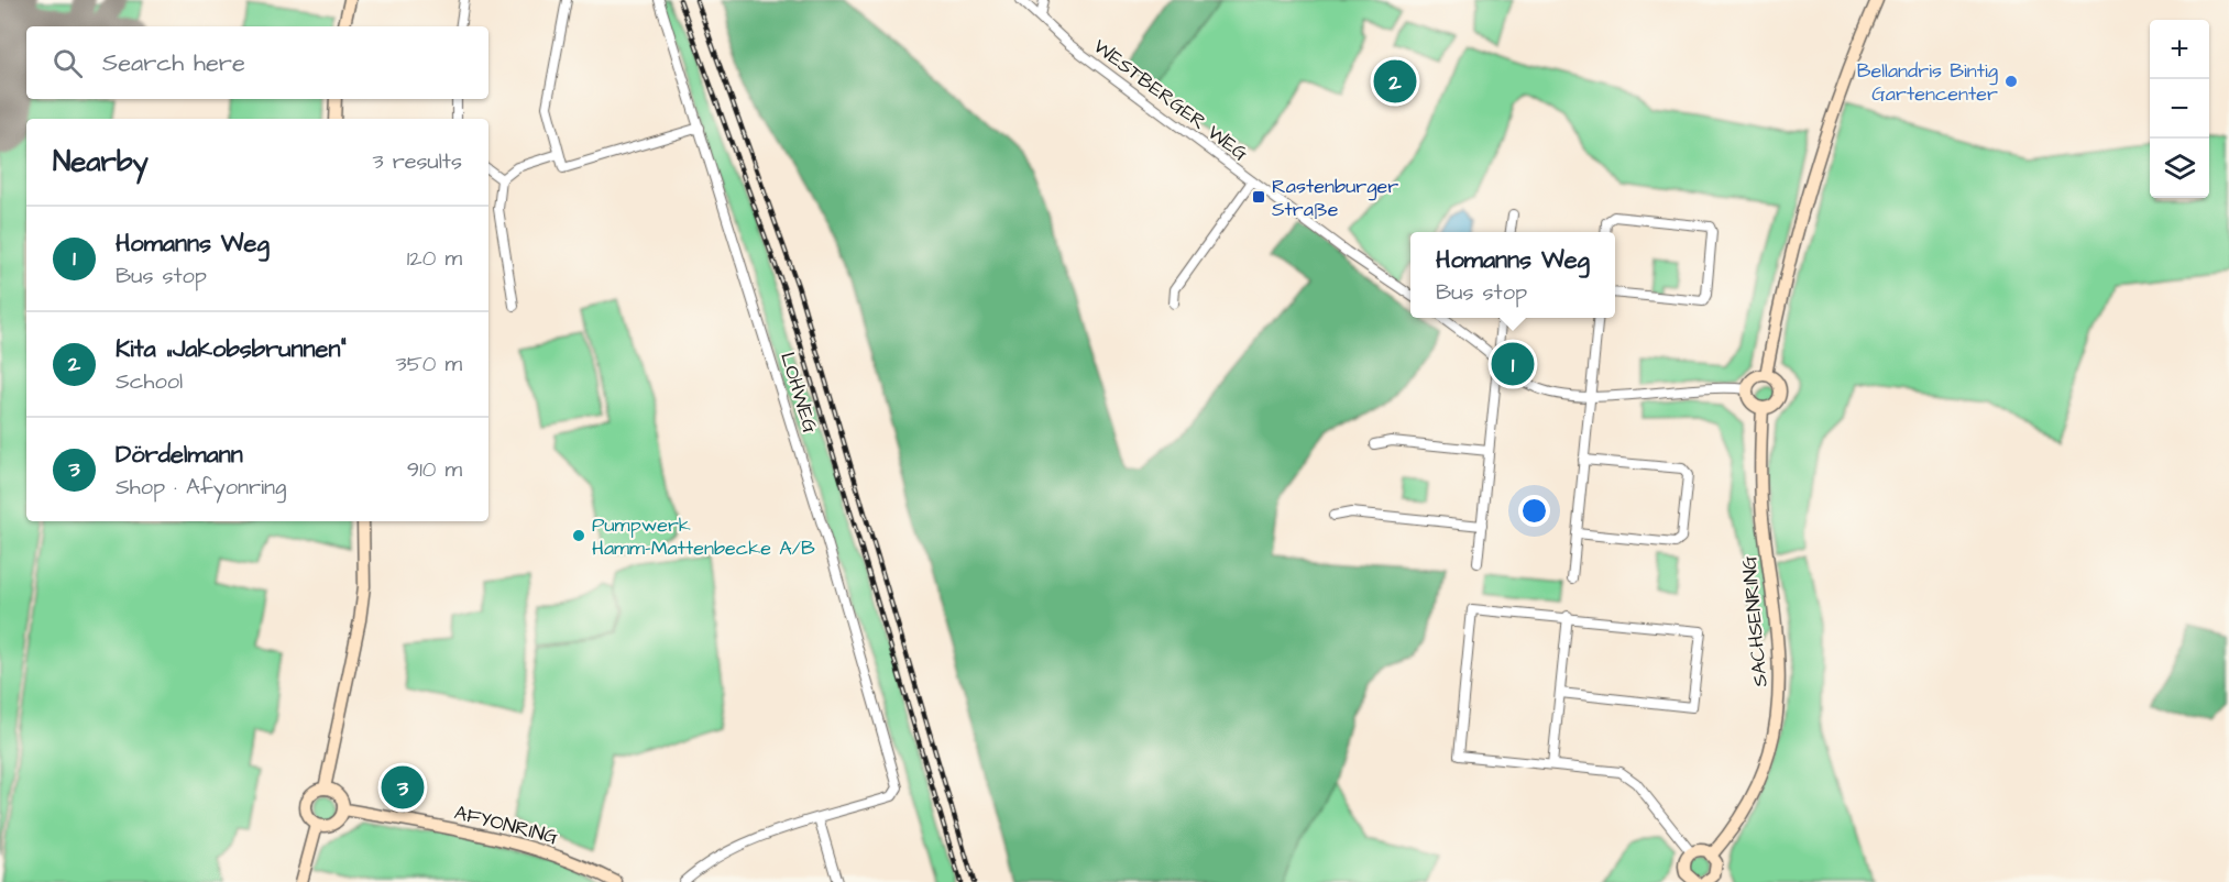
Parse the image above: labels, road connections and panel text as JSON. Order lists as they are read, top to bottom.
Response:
{
  "streets": {
    "street": [
      "WESTBERGER WEG",
      "LOHWEG",
      "SACHSENRING",
      "AFYONRING"
    ]
  },
  "places": {
    "other": ["Bellandris Bintig Gartencenter", "Pumpwerk Hamm-Mattenbecke A/B"],
    "transit": ["Rastenburger Straße"]
  },
  "page": {
    "map_buttons": ["+", "−"],
    "search": "Search here",
    "pins": ["2", "1", "3"],
    "heading": ["Nearby", "3 results"],
    "list": [
      {
        "mark": "1",
        "name": "Homanns Weg",
        "note": "Bus stop",
        "value": "120 m"
      },
      {
        "mark": "2",
        "name": "Kita „Jakobsbrunnen“",
        "note": "School",
        "value": "350 m"
      },
      {
        "mark": "3",
        "name": "Dördelmann",
        "note": "Shop · Afyonring",
        "value": "910 m"
      }
    ],
    "popup": ["Homanns Weg", "Bus stop"]
  }
}
